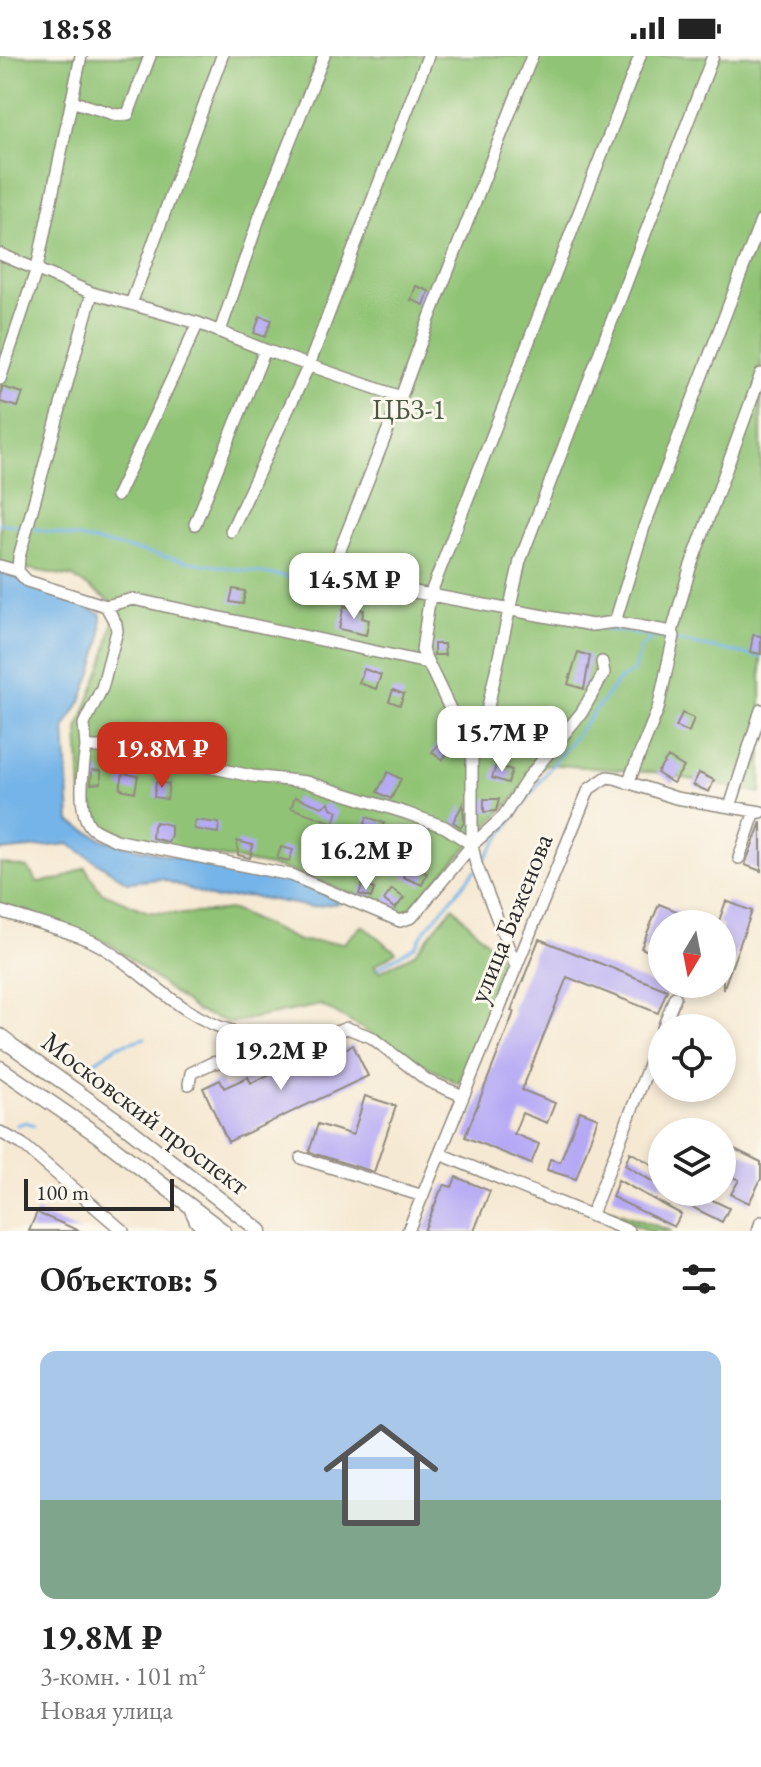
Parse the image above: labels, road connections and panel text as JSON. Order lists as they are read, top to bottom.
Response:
{
  "streets": {
    "main road": ["Московский проспект"],
    "street": ["улица Баженова"]
  },
  "parks": ["ЦБЗ-1"],
  "scale_bar": "100 m",
  "north": "bottom",
  "page": {
    "status": "18:58",
    "price": [
      "14.5M ₽",
      "15.7M ₽",
      "19.8M ₽",
      "16.2M ₽",
      "19.2M ₽"
    ],
    "scale": "100 m",
    "heading": "Объектов: 5",
    "list": [
      {
        "name": "19.8M ₽",
        "note": "3-комн. · 101 m² · Новая улица"
      }
    ]
  }
}
